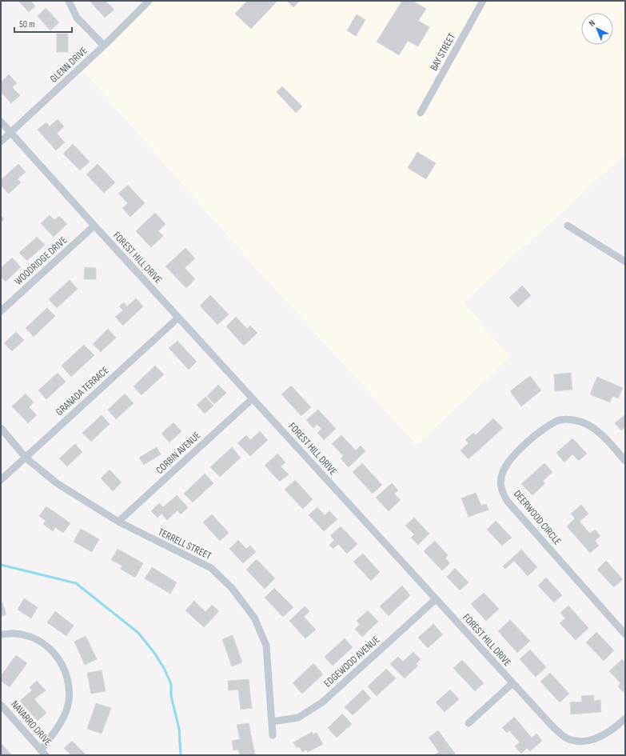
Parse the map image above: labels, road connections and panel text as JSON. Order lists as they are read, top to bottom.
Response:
{
  "streets": {
    "street": [
      "BAY STREET",
      "GLENN DRIVE",
      "FOREST HILL DRIVE",
      "WOODRIDGE DRIVE",
      "GRANADA TERRACE",
      "CORBIN AVENUE",
      "DEERWOOD CIRCLE",
      "TERRELL STREET",
      "EDGEWOOD AVENUE",
      "NAVARRO DRIVE"
    ]
  },
  "crossings": [
    ["GLENN DRIVE", "FOREST HILL DRIVE"],
    ["FOREST HILL DRIVE", "WOODRIDGE DRIVE"],
    ["FOREST HILL DRIVE", "GRANADA TERRACE"],
    ["FOREST HILL DRIVE", "CORBIN AVENUE"],
    ["FOREST HILL DRIVE", "EDGEWOOD AVENUE"],
    ["GRANADA TERRACE", "TERRELL STREET"],
    ["CORBIN AVENUE", "TERRELL STREET"],
    ["TERRELL STREET", "EDGEWOOD AVENUE"]
  ],
  "scale_bar": "50 m",
  "north": "top left"
}
